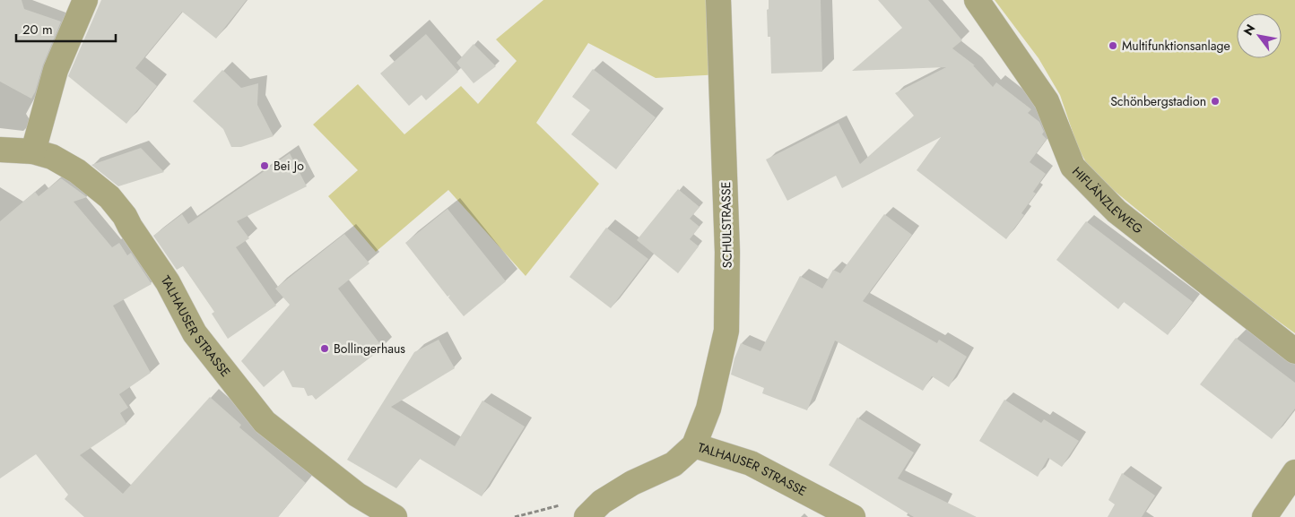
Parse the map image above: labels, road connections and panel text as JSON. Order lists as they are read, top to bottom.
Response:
{
  "streets": {
    "street": ["HIFLÄNZLEWEG", "SCHULSTRASSE", "TALHAUSER STRASSE"]
  },
  "crossings": [
    ["SCHULSTRASSE", "TALHAUSER STRASSE"]
  ],
  "places": [
    "Multifunktionsanlage",
    "Schönbergstadion",
    "Bei Jo",
    "Bollingerhaus"
  ],
  "scale_bar": "20 m",
  "north": "top left"
}
